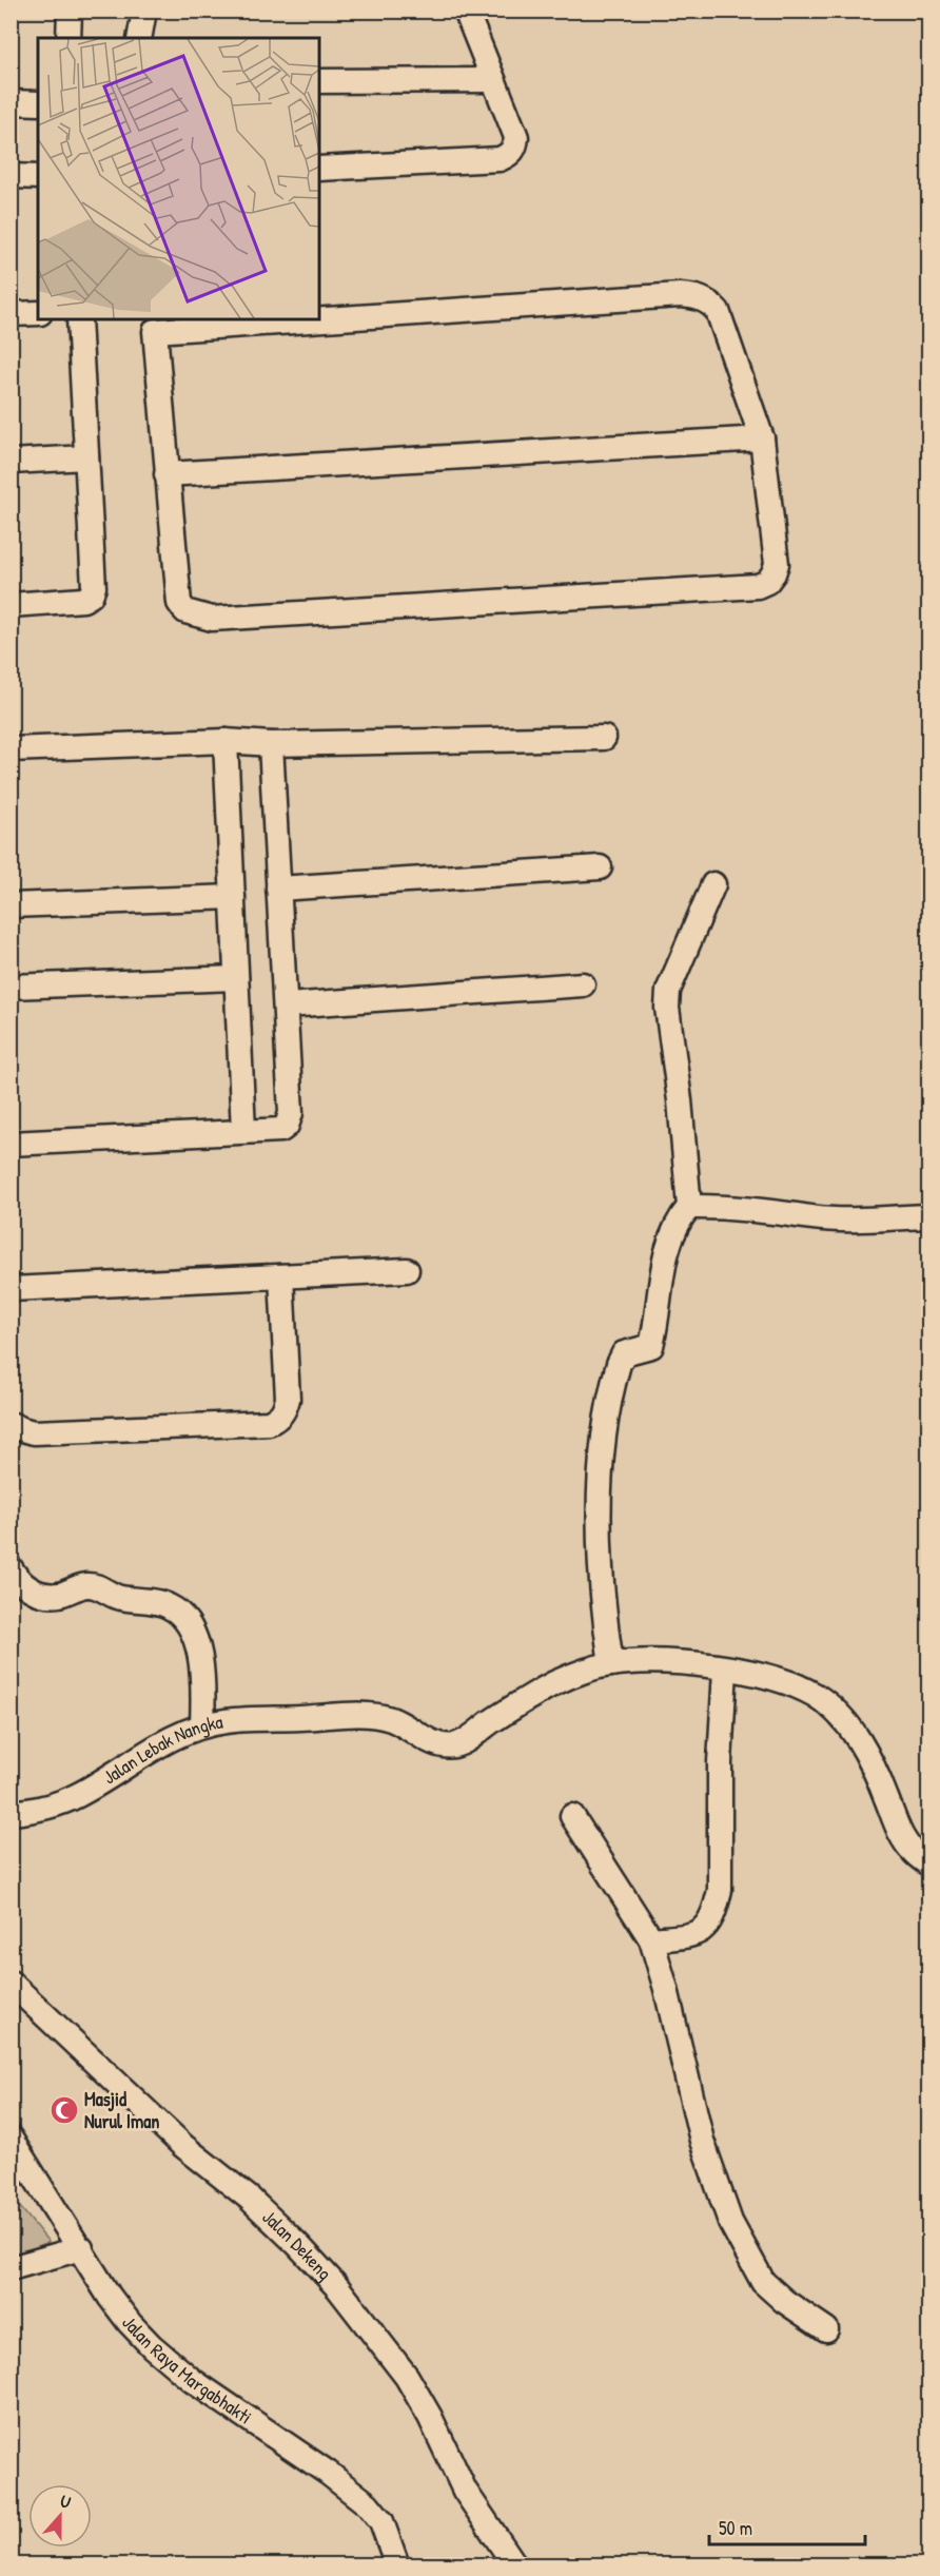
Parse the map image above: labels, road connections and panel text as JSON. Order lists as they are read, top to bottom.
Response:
{
  "streets": {
    "street": ["Jalan Lebak Nangka", "Jalan Dekeng", "Jalan Raya Margabhakti"]
  },
  "places": {
    "mosque": ["Masjid Nurul Iman"]
  },
  "scale_bar": "50 m",
  "north": "top"
}
